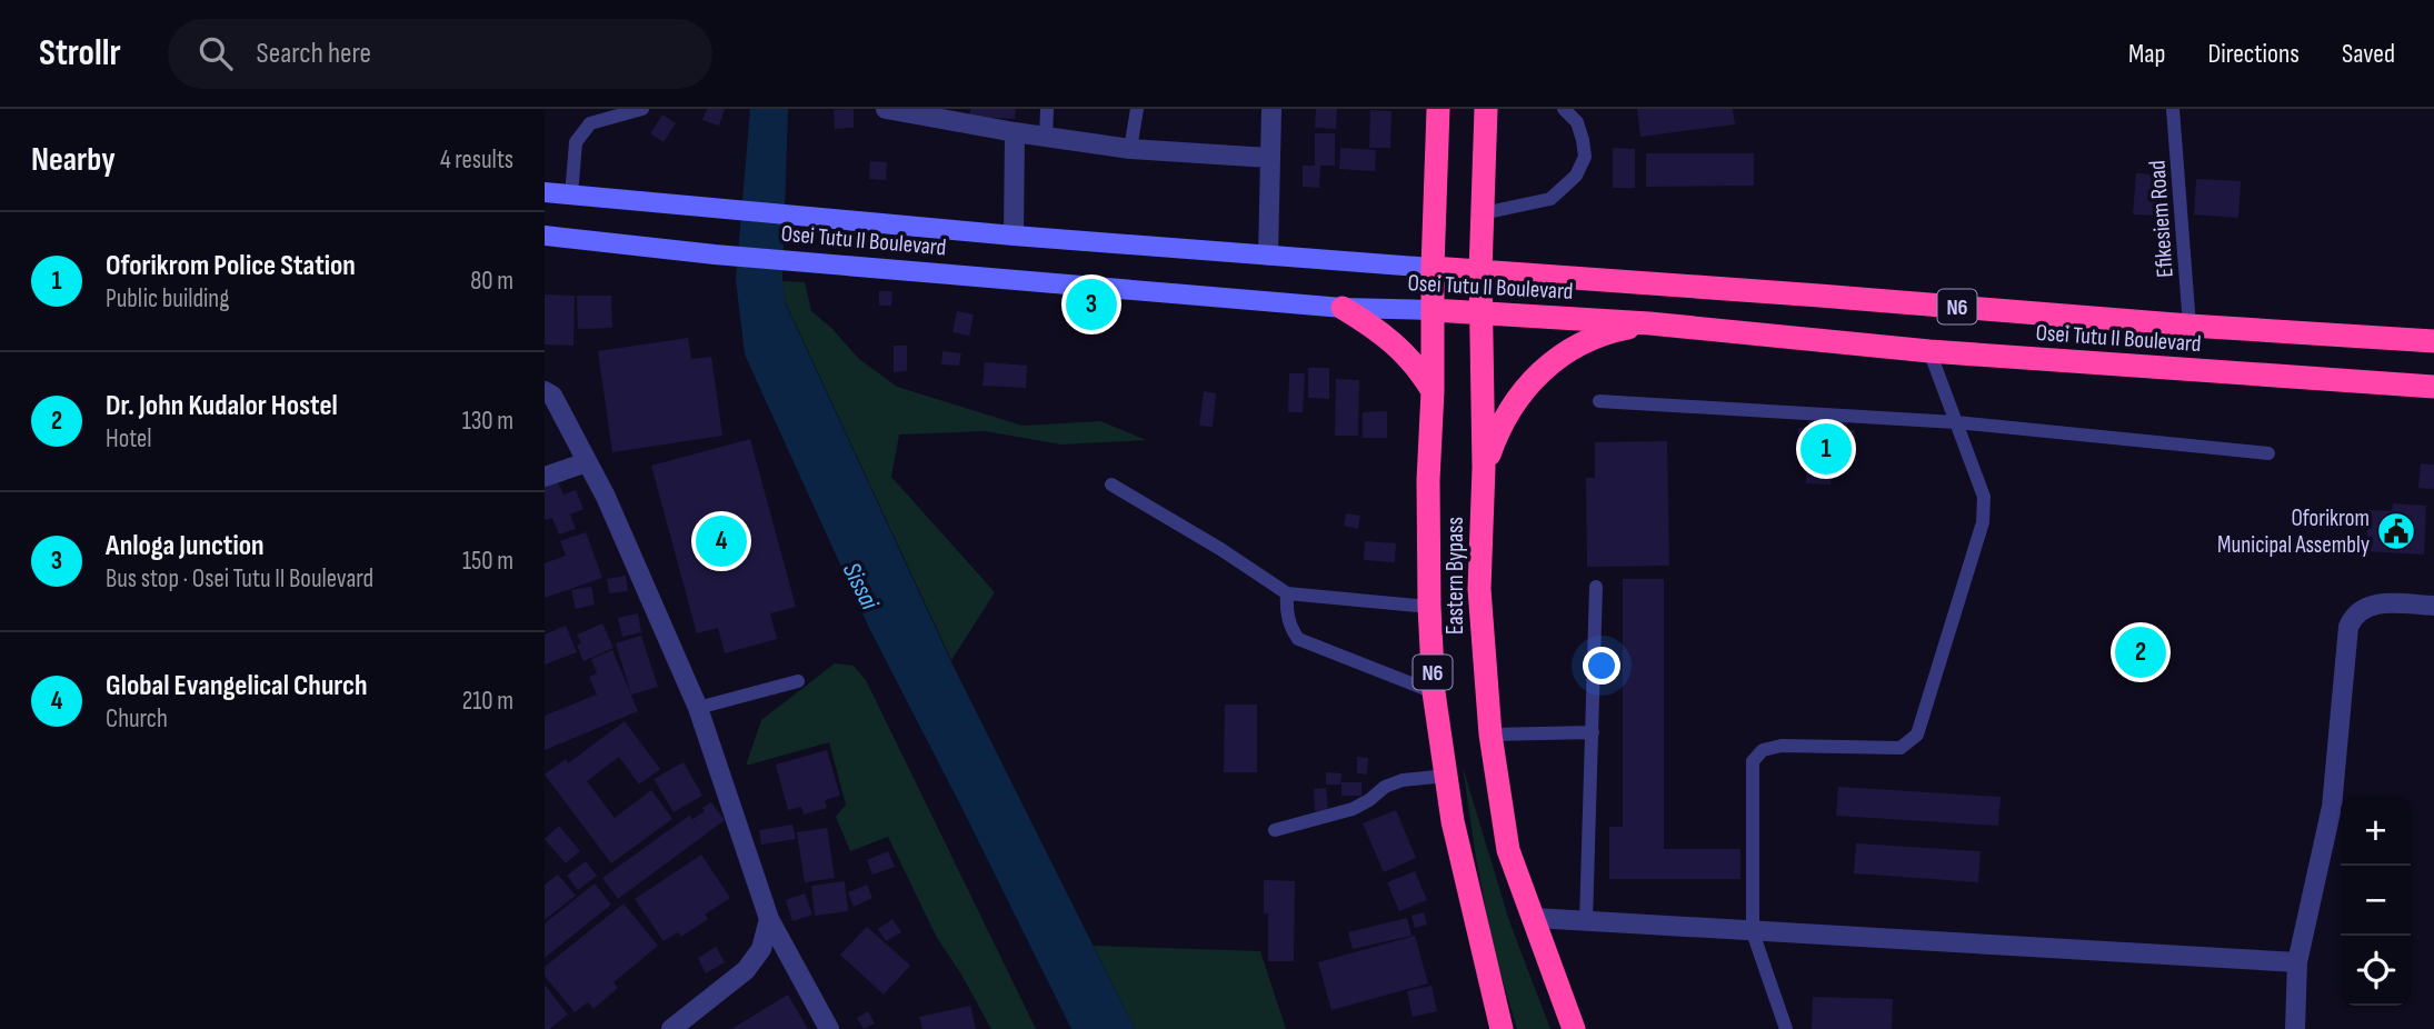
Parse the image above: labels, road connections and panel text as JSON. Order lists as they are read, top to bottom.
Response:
{
  "streets": {
    "highway": ["Osei Tutu II Boulevard", "N6", "Eastern Bypass"],
    "lane": ["Efikesiem Road"]
  },
  "crossings": [
    ["Efikesiem Road", "Osei Tutu II Boulevard"],
    ["Osei Tutu II Boulevard", "Eastern Bypass"]
  ],
  "water": ["Sissai"],
  "places": {
    "public building": ["Oforikrom Municipal Assembly"]
  },
  "page": {
    "header": "Strollr",
    "search": "Search here",
    "nav": ["Map", "Directions", "Saved"],
    "heading": ["Nearby", "4 results"],
    "list": [
      {
        "mark": "1",
        "name": "Oforikrom Police Station",
        "note": "Public building",
        "value": "80 m"
      },
      {
        "mark": "2",
        "name": "Dr. John Kudalor Hostel",
        "note": "Hotel",
        "value": "130 m"
      },
      {
        "mark": "3",
        "name": "Anloga Junction",
        "note": "Bus stop · Osei Tutu II Boulevard",
        "value": "150 m"
      },
      {
        "mark": "4",
        "name": "Global Evangelical Church",
        "note": "Church",
        "value": "210 m"
      }
    ],
    "pins": [
      "3",
      "1",
      "4",
      "2"
    ],
    "map_buttons": ["+", "−"]
  }
}
